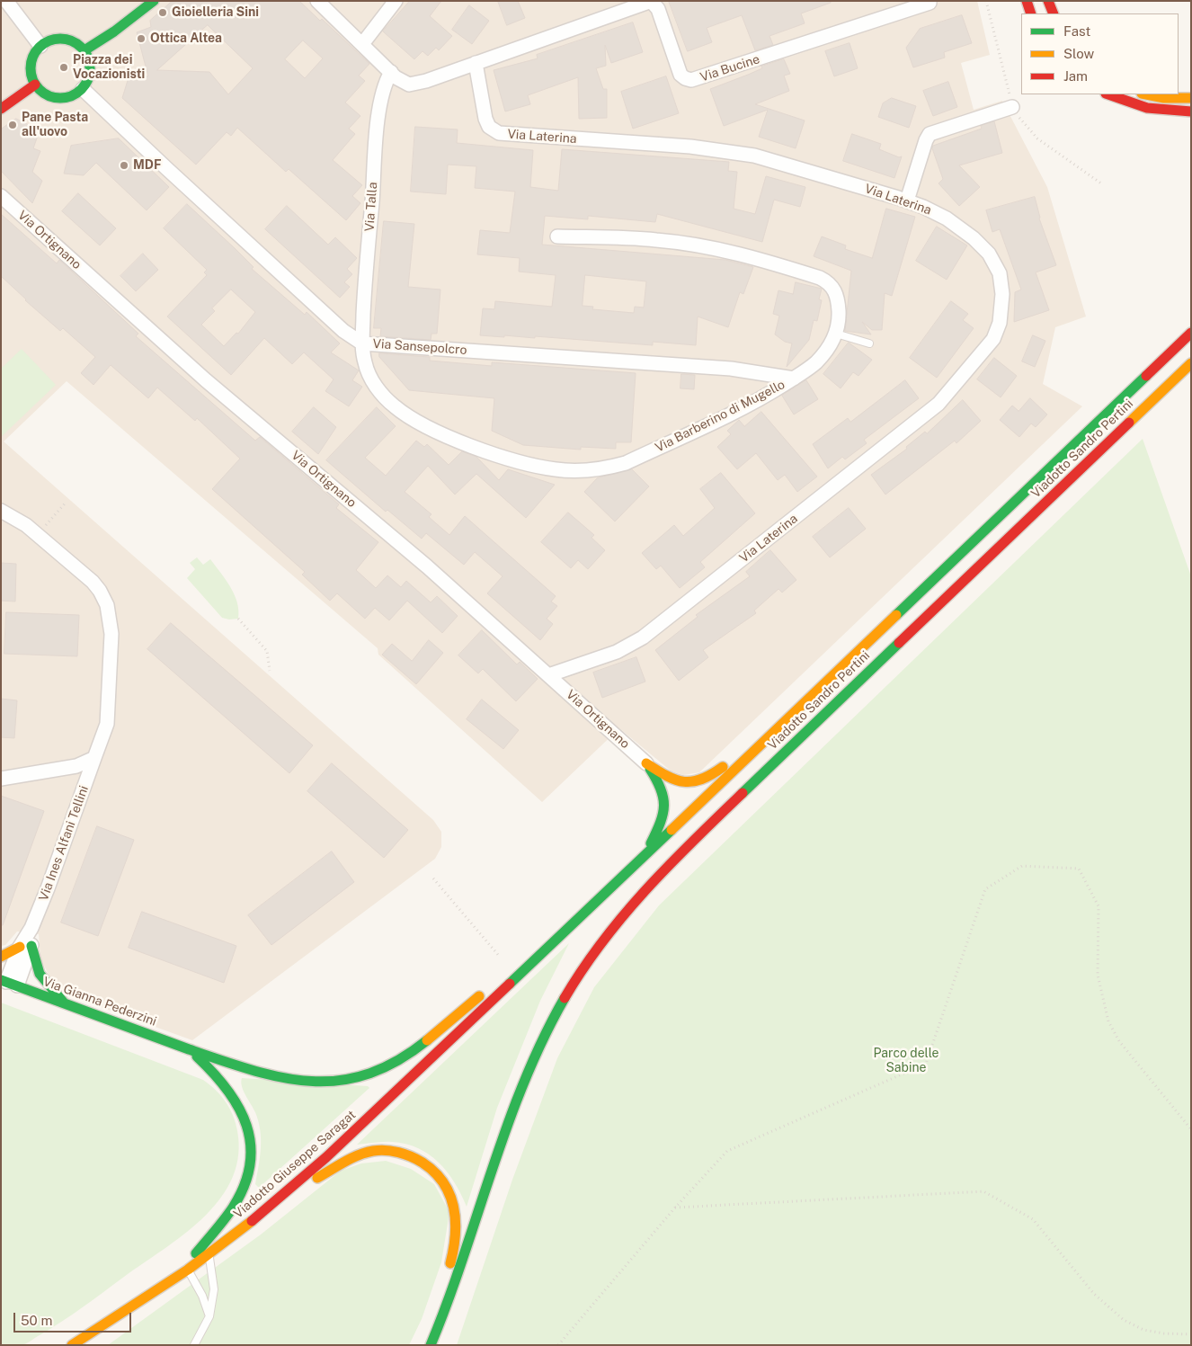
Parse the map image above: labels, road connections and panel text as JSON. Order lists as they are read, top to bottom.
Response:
{
  "streets": {
    "main road": ["Viadotto Sandro Pertini", "Via Gianna Pederzini", "Viadotto Giuseppe Saragat"],
    "street": [
      "Via Bucine",
      "Via Laterina",
      "Via Talla",
      "Via Ortignano",
      "Via Sansepolcro",
      "Via Barberino di Mugello",
      "Via Ines Alfani Tellini"
    ]
  },
  "crossings": [
    ["Via Bucine", "Via Laterina"],
    ["Via Laterina", "Via Ortignano"],
    ["Via Talla", "Via Sansepolcro"],
    ["Via Talla", "Via Barberino di Mugello"],
    ["Via Sansepolcro", "Via Barberino di Mugello"],
    ["Viadotto Sandro Pertini", "Via Gianna Pederzini"],
    ["Viadotto Sandro Pertini", "Viadotto Giuseppe Saragat"],
    ["Via Ines Alfani Tellini", "Via Gianna Pederzini"],
    ["Via Gianna Pederzini", "Viadotto Giuseppe Saragat"]
  ],
  "parks": ["Parco delle Sabine"],
  "places": [
    "Gioielleria Sini",
    "Ottica Altea",
    "Piazza dei Vocazionisti",
    "Pane Pasta all'uovo",
    "MDF"
  ],
  "legend": ["Fast", "Slow", "Jam"],
  "scale_bar": "50 m"
}
